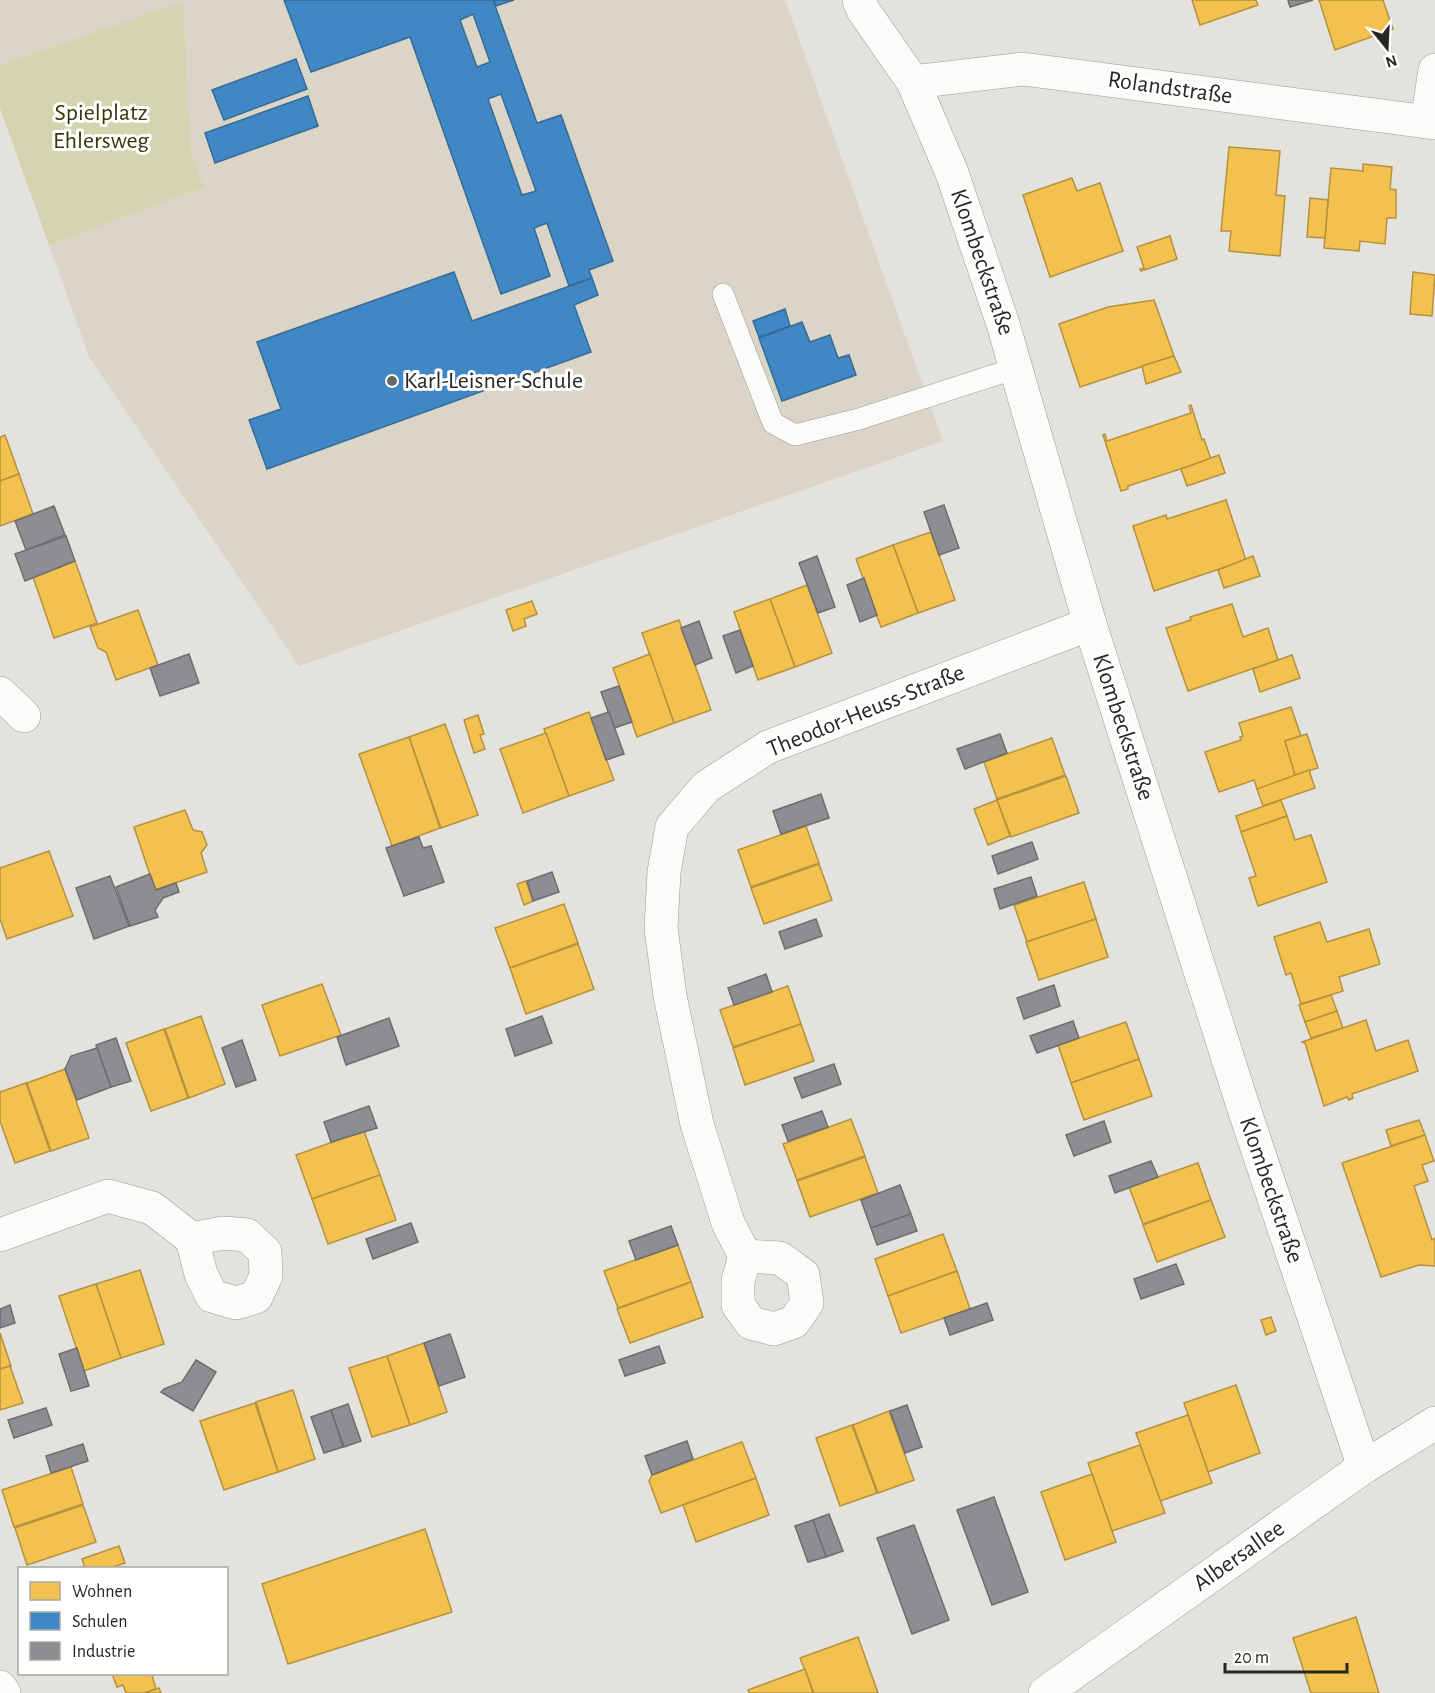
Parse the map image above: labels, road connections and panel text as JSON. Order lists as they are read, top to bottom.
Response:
{
  "streets": {
    "street": [
      "Rolandstraße",
      "Klombeckstraße",
      "Theodor-Heuss-Straße",
      "Albersallee"
    ]
  },
  "crossings": [
    ["Rolandstraße", "Klombeckstraße"],
    ["Klombeckstraße", "Theodor-Heuss-Straße"],
    ["Klombeckstraße", "Albersallee"]
  ],
  "parks": ["Spielplatz Ehlersweg"],
  "places": ["Karl-Leisner-Schule"],
  "legend": ["Wohnen", "Schulen", "Industrie"],
  "scale_bar": "20 m",
  "north": "bottom"
}
